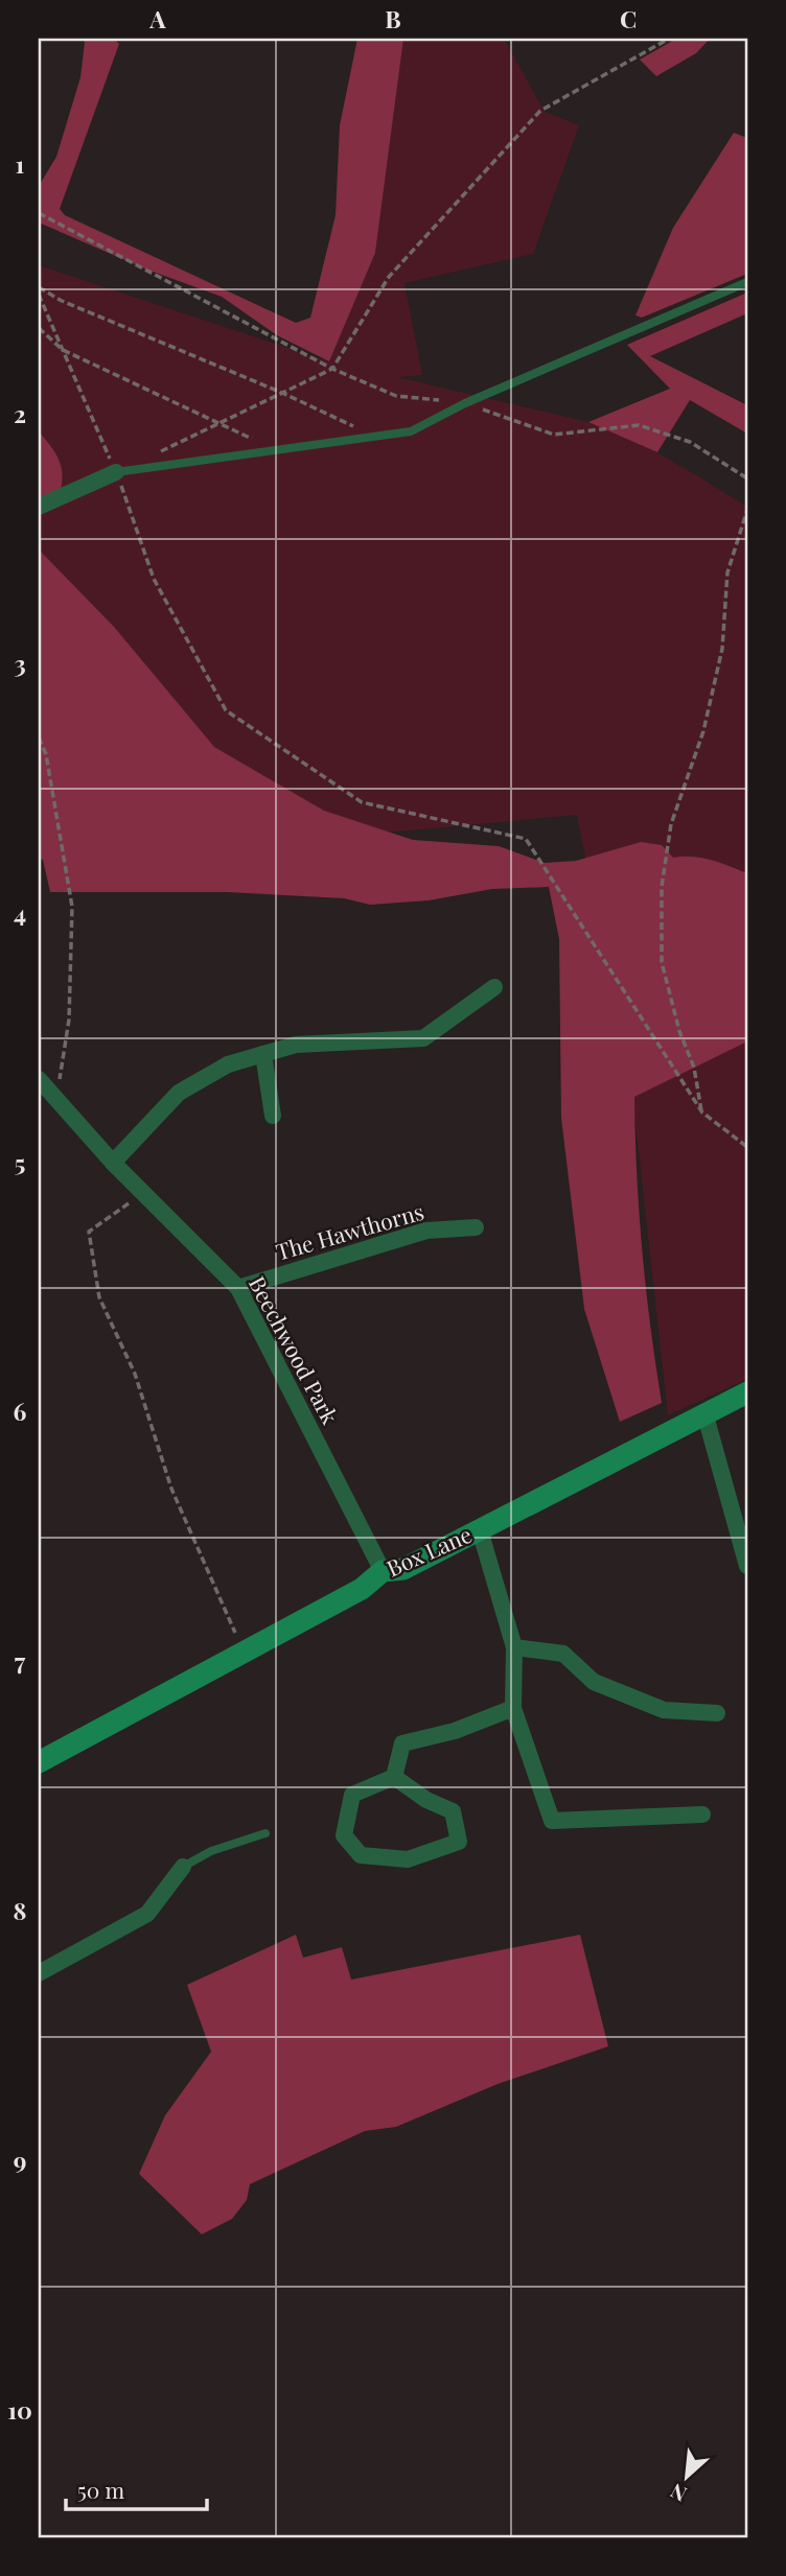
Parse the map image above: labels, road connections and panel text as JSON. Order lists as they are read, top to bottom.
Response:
{
  "streets": {
    "main road": ["Box Lane"],
    "street": ["The Hawthorns", "Beechwood Park"]
  },
  "crossings": [
    ["The Hawthorns", "Beechwood Park"],
    ["Beechwood Park", "Box Lane"]
  ],
  "scale_bar": "50 m",
  "north": "bottom left",
  "grid": {
    "columns": ["A", "B", "C"],
    "rows": [
      "1",
      "2",
      "3",
      "4",
      "5",
      "6",
      "7",
      "8",
      "9",
      "10"
    ]
  }
}
